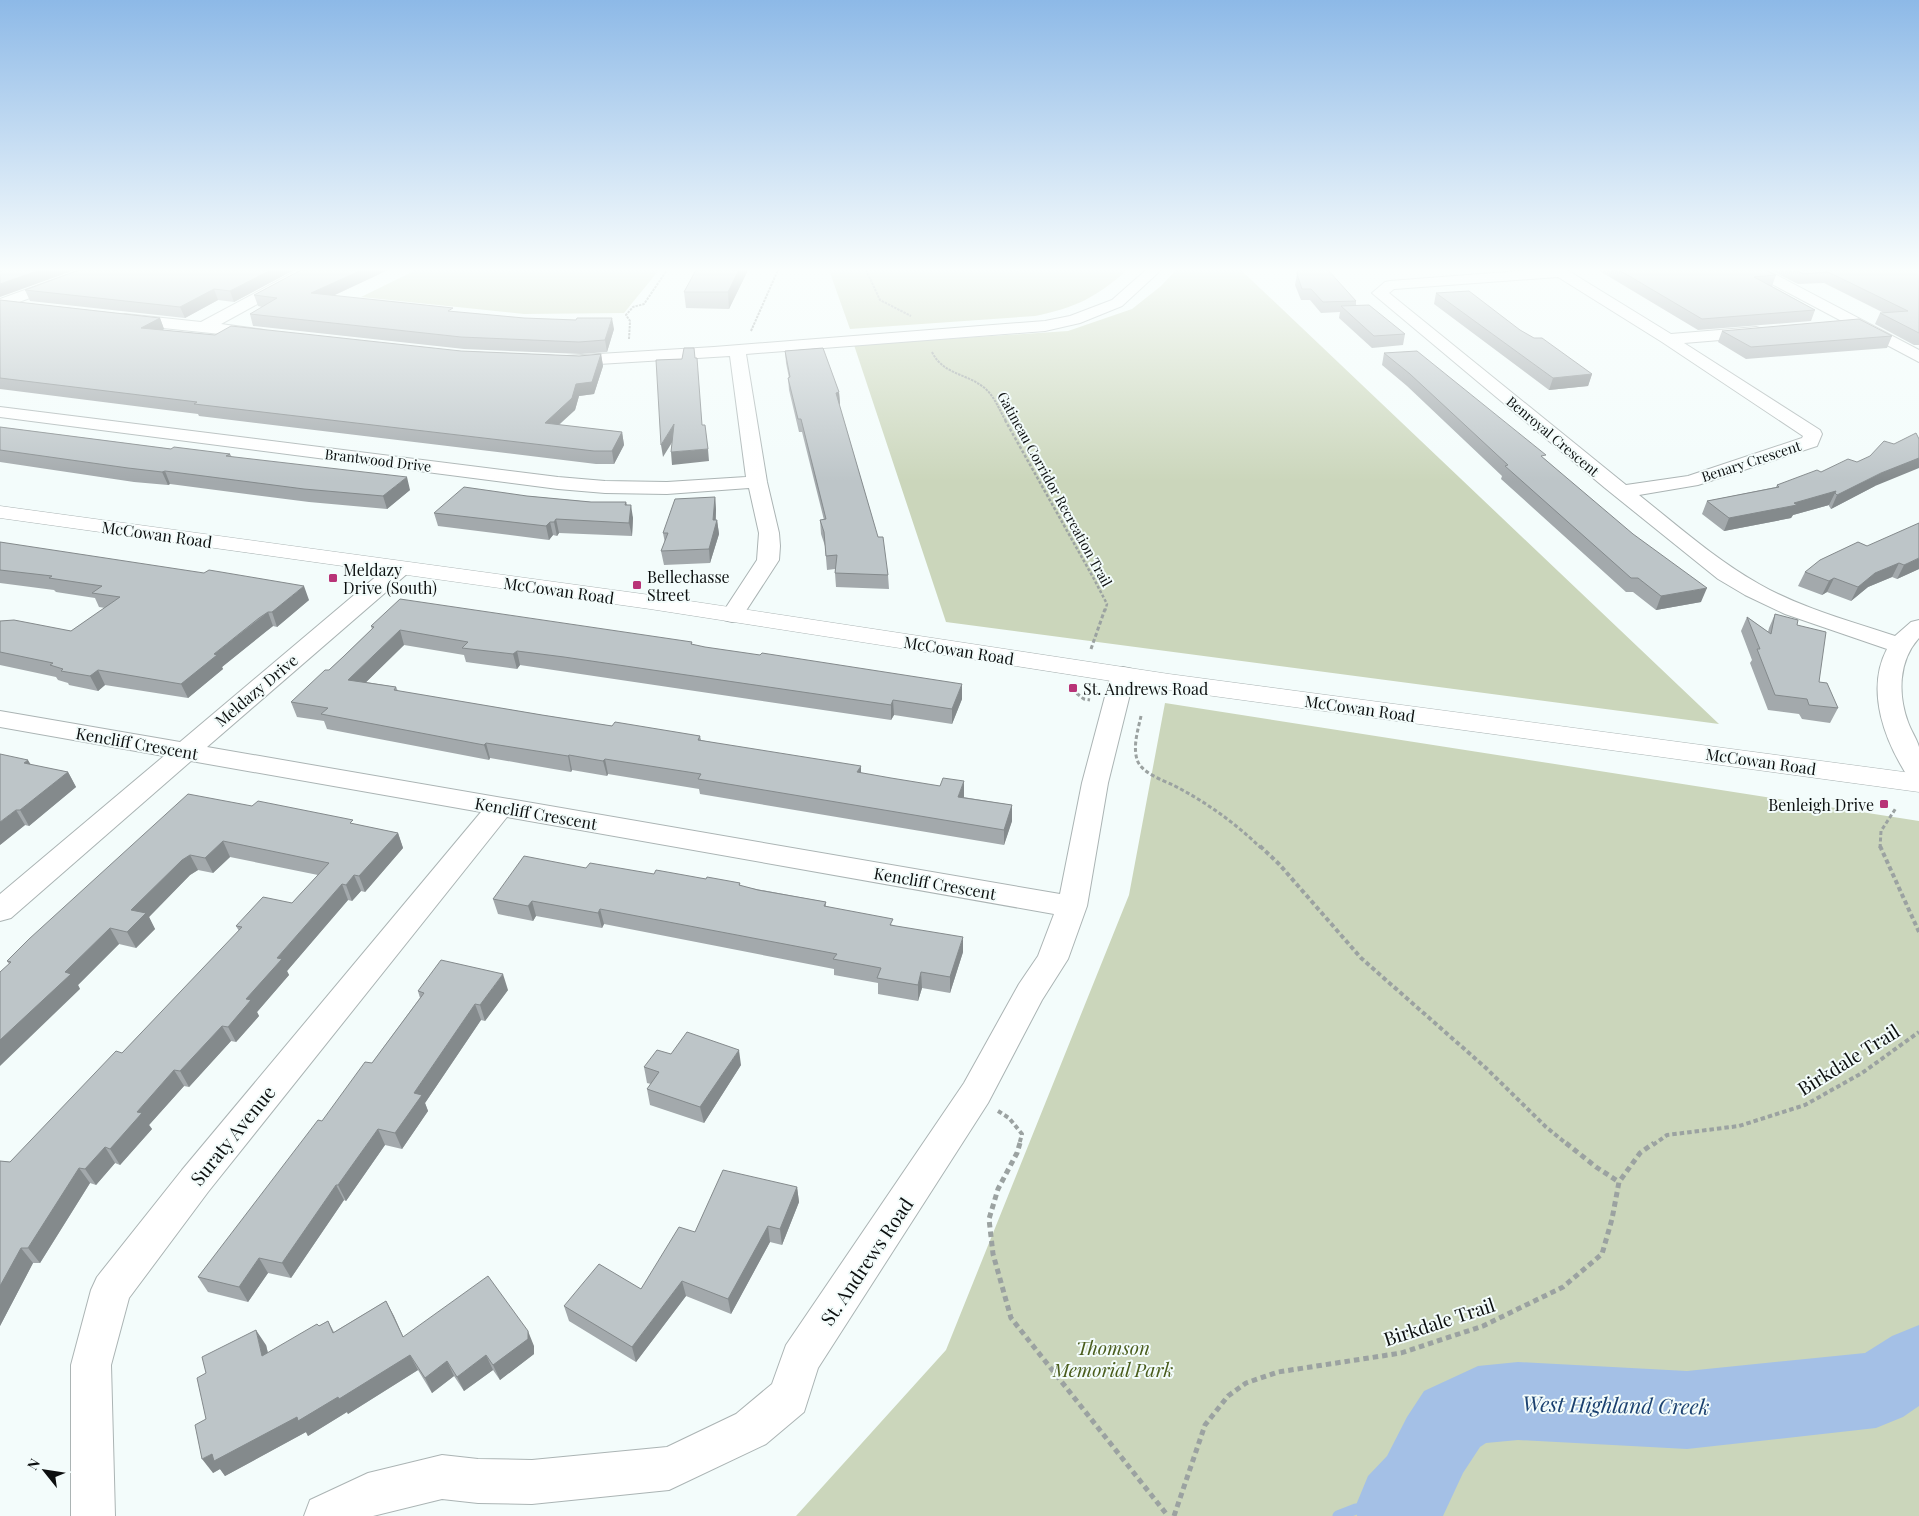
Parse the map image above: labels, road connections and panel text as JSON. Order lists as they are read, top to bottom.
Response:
{
  "streets": {
    "main road": ["McCowan Road"],
    "street": [
      "Benroyal Crescent",
      "Brantwood Drive",
      "Benary Crescent",
      "Meldazy Drive",
      "Kencliff Crescent",
      "Suraty Avenue",
      "St. Andrews Road"
    ],
    "path": ["Gatineau Corridor Recreation Trail", "Birkdale Trail"]
  },
  "crossings": [
    ["Benroyal Crescent", "Benary Crescent"],
    ["McCowan Road", "Meldazy Drive"],
    ["McCowan Road", "St. Andrews Road"],
    ["Meldazy Drive", "Kencliff Crescent"],
    ["Kencliff Crescent", "Suraty Avenue"],
    ["Kencliff Crescent", "St. Andrews Road"]
  ],
  "water": ["West Highland Creek"],
  "parks": ["Thomson Memorial Park"],
  "places": {
    "transit": [
      "Meldazy Drive (South)",
      "Bellechasse Street",
      "St. Andrews Road",
      "Benleigh Drive"
    ]
  },
  "north": "top left"
}
